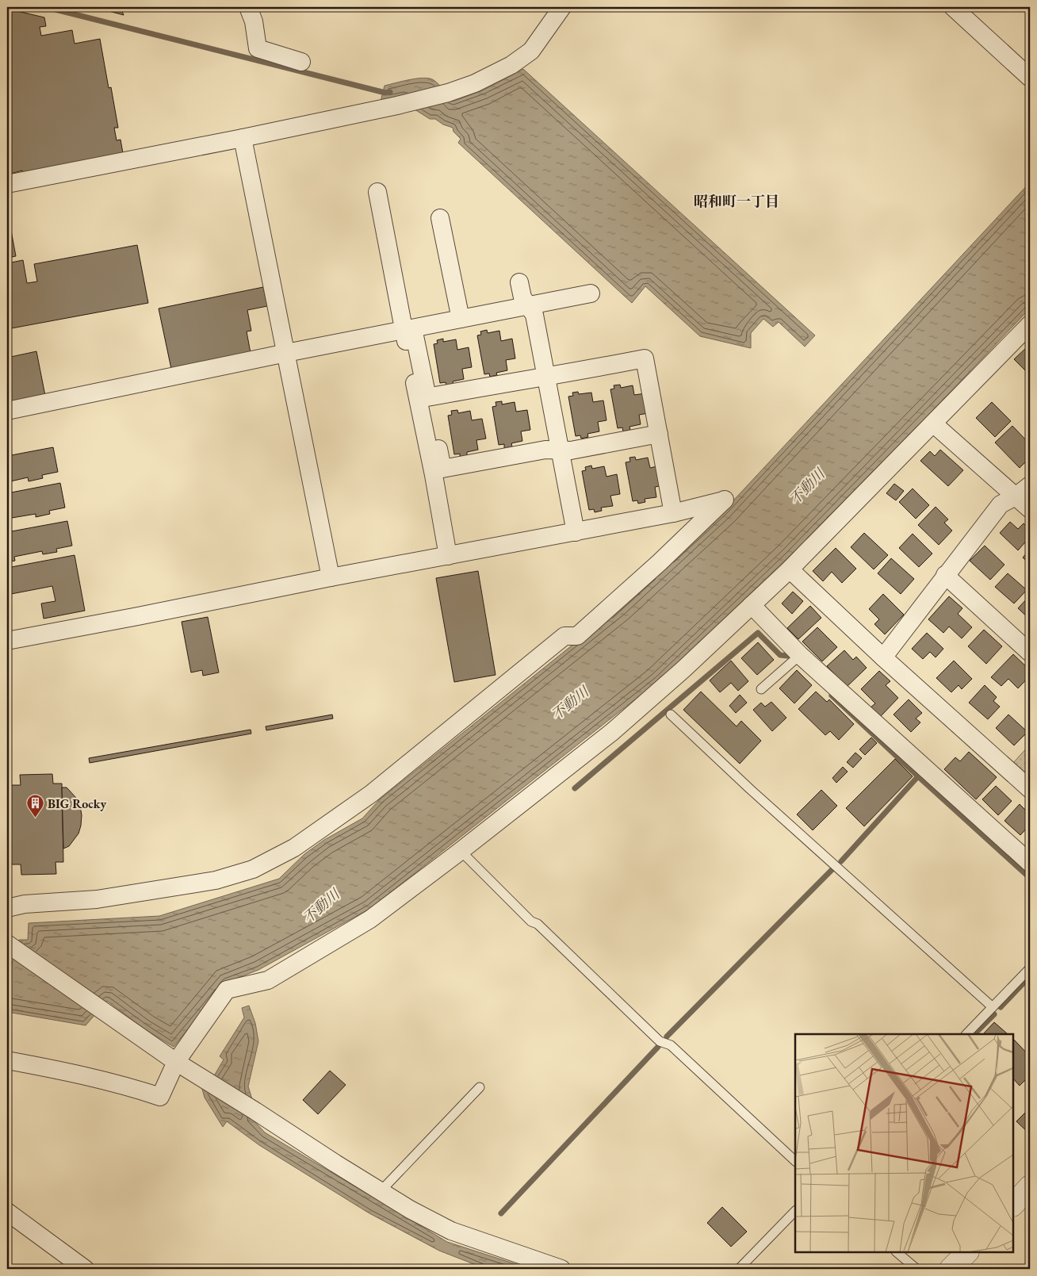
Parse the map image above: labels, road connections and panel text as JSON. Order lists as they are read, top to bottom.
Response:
{
  "districts": ["昭和町一丁目"],
  "water": ["不動川"],
  "places": {
    "building": ["BIG Rocky"]
  }
}
